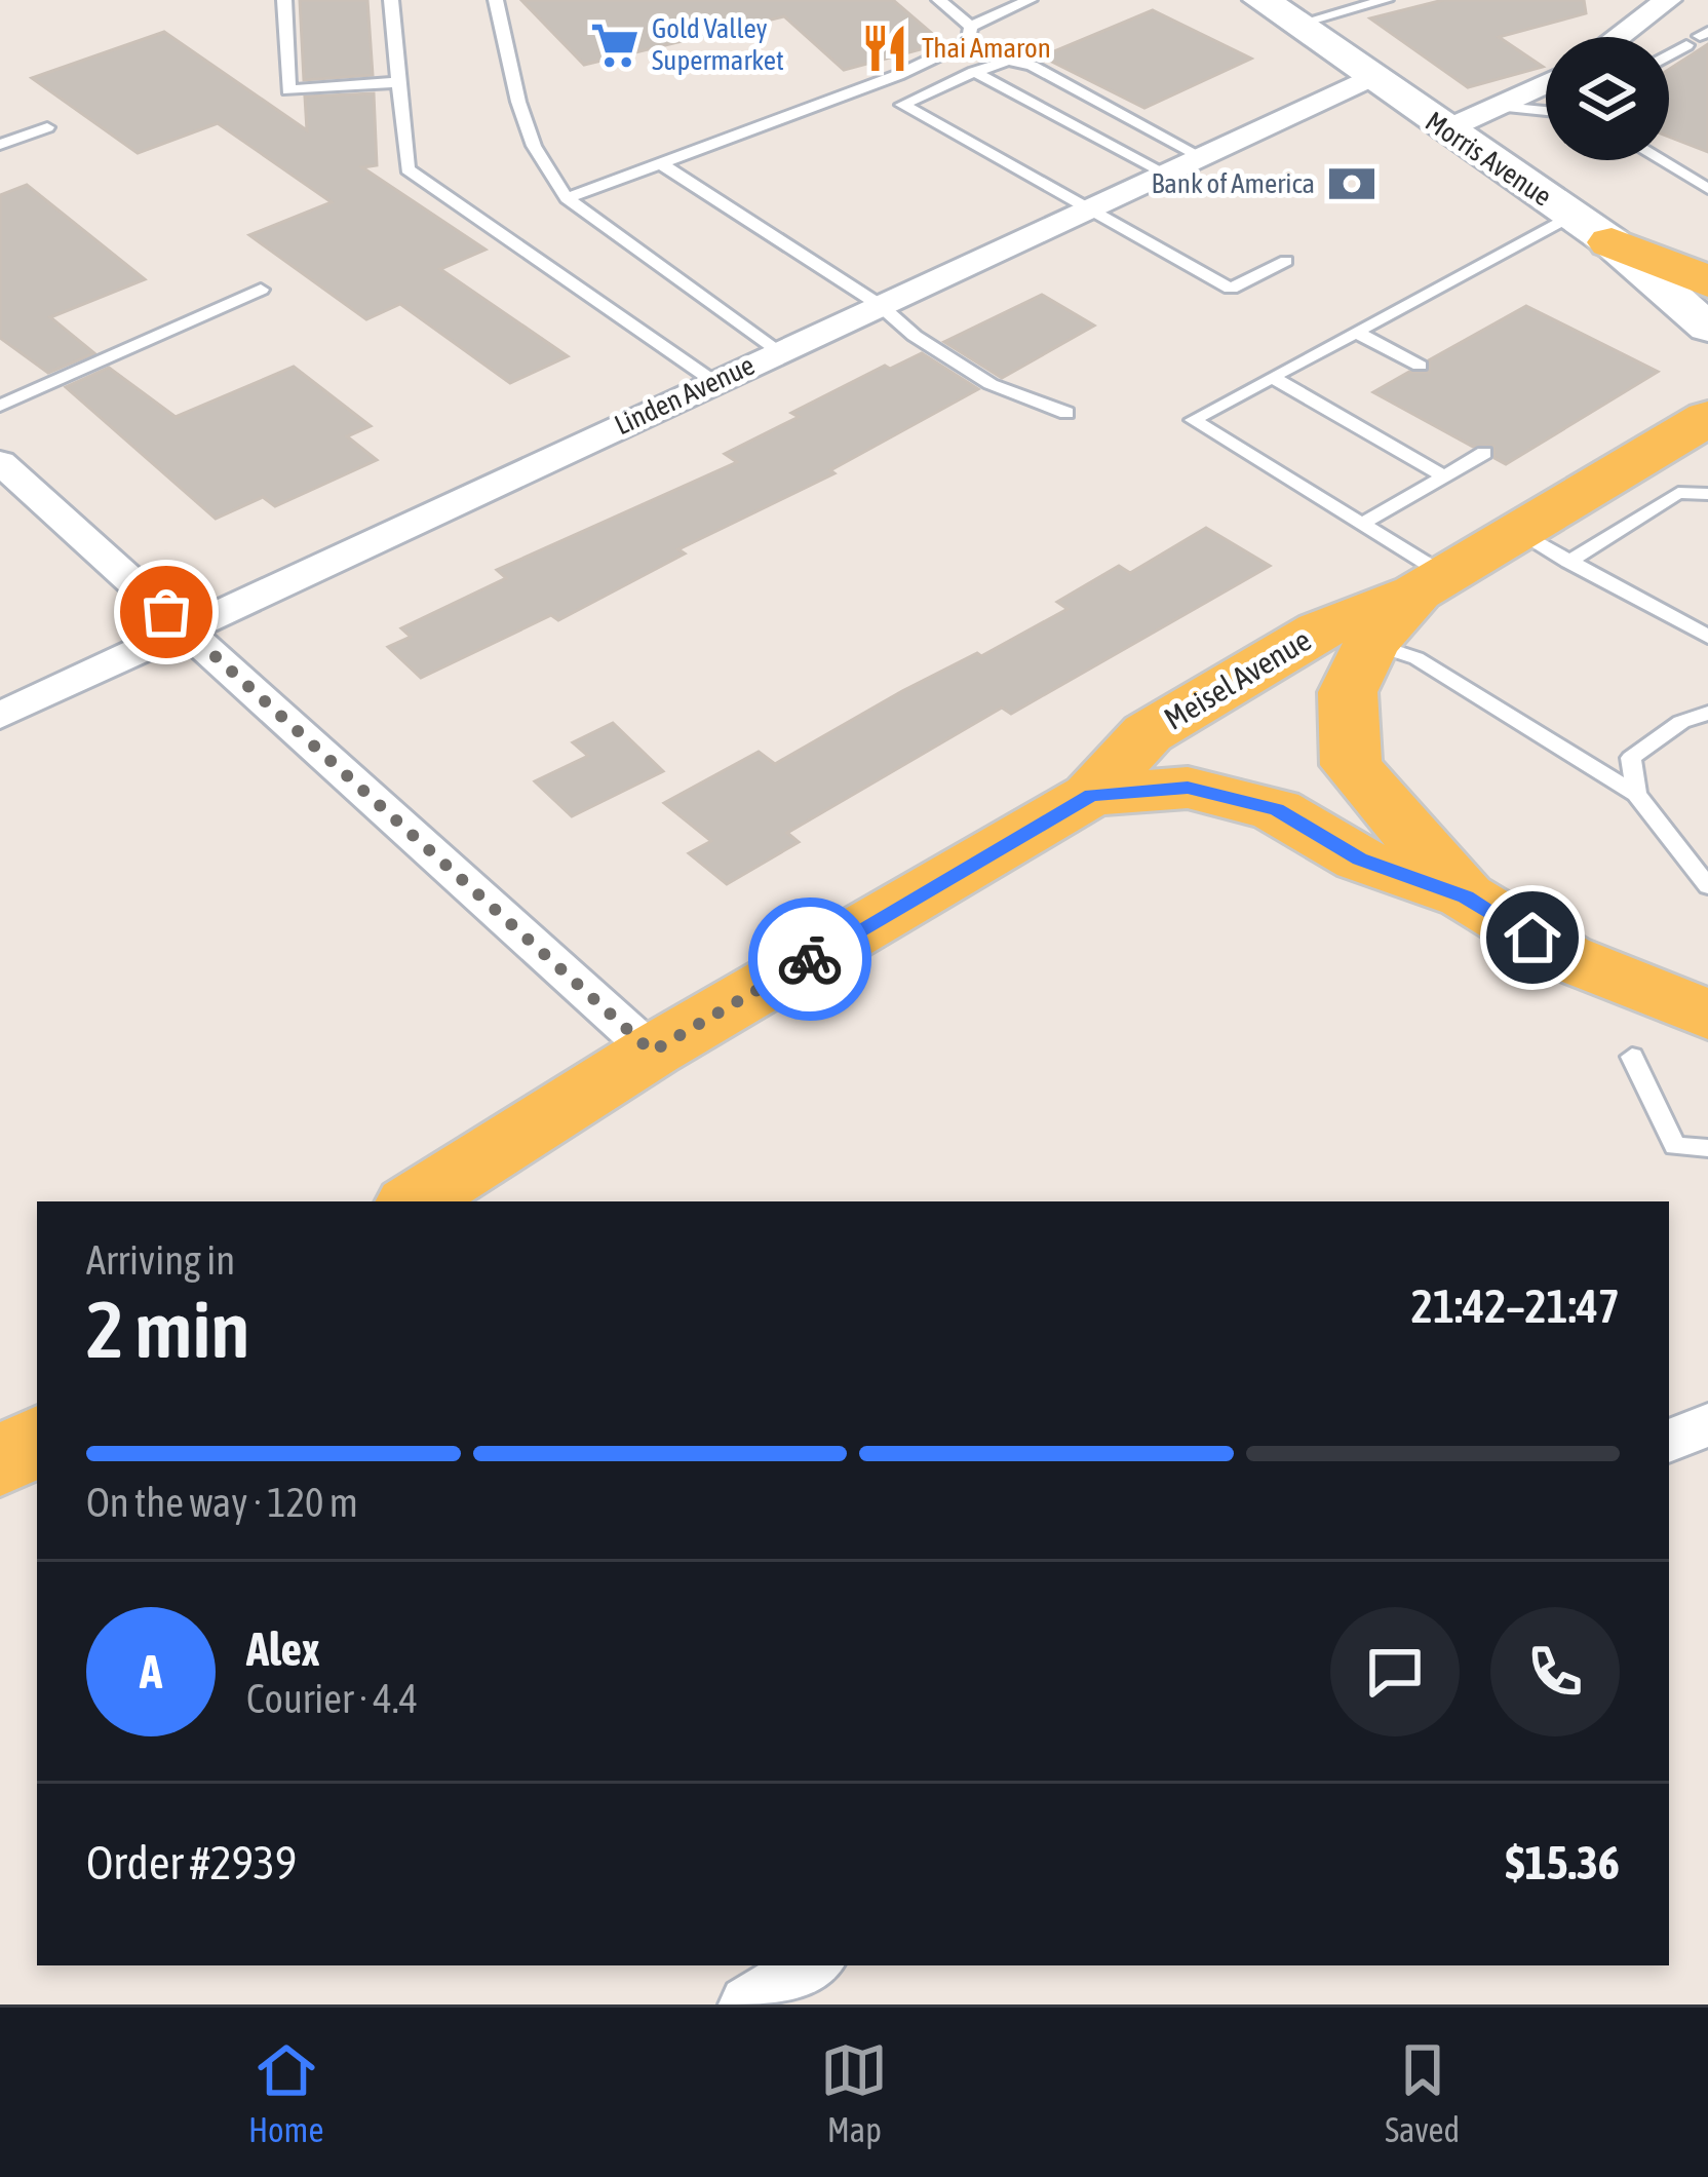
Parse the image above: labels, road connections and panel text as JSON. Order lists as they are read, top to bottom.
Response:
{
  "streets": {
    "main road": ["Morris Avenue", "Meisel Avenue"],
    "street": ["Linden Avenue"]
  },
  "crossings": [
    ["Morris Avenue", "Linden Avenue"]
  ],
  "places": {
    "supermarket": ["Gold Valley Supermarket"],
    "restaurant": ["Thai Amaron"],
    "bank": ["Bank of America"]
  },
  "page": {
    "heading": ["2 min", "Arriving in", "21:42–21:47"],
    "panel": [
      "Alex",
      "Courier · 4.4",
      "Order #2939",
      "$15.36"
    ],
    "bar": "On the way · 120 m",
    "round": "A",
    "tabs": ["Home", "Map", "Saved"]
  }
}
